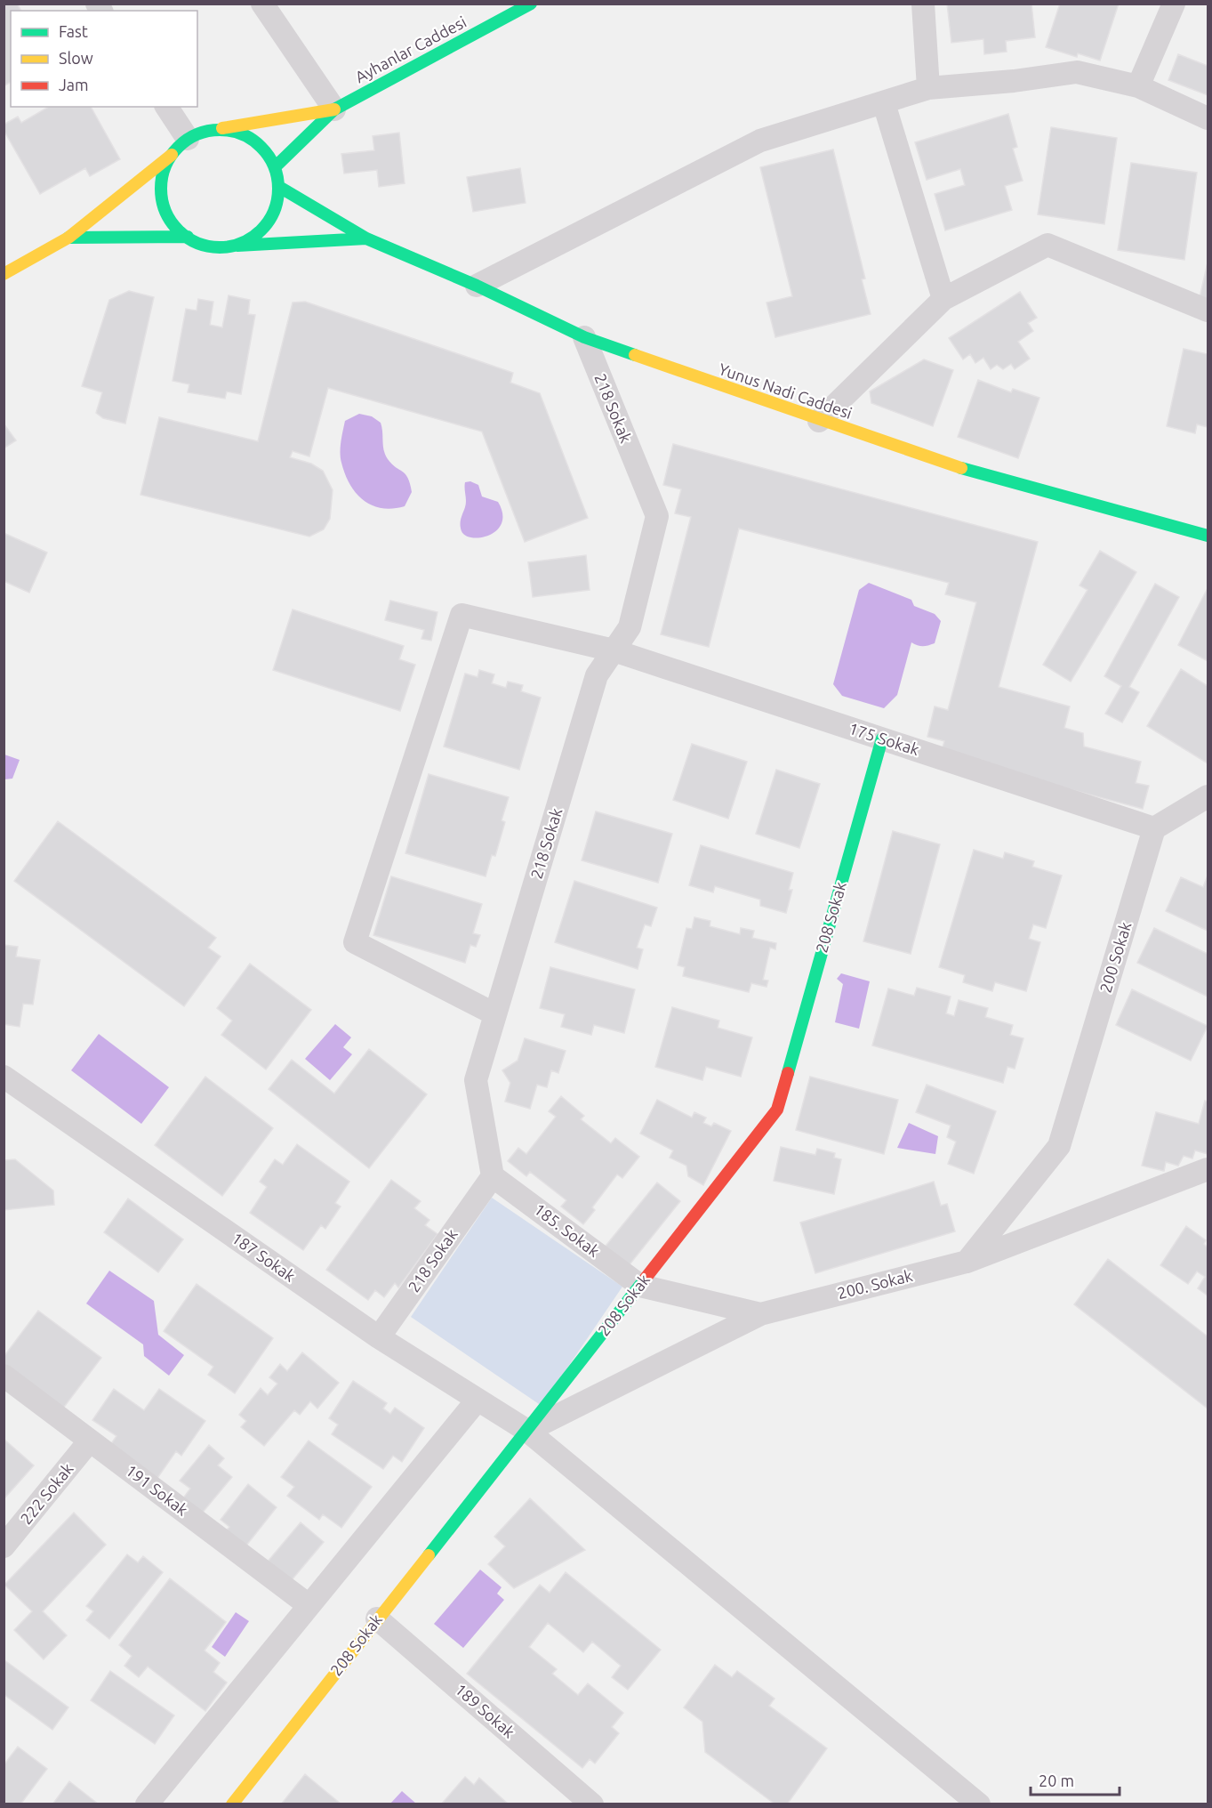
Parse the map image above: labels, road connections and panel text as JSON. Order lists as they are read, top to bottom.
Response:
{
  "streets": {
    "street": [
      "Ayhanlar Caddesi",
      "Yunus Nadi Caddesi",
      "218 Sokak",
      "175 Sokak",
      "208 Sokak",
      "200 Sokak",
      "185. Sokak",
      "187 Sokak",
      "200. Sokak",
      "191 Sokak",
      "222 Sokak",
      "189 Sokak"
    ]
  },
  "crossings": [
    ["Yunus Nadi Caddesi", "218 Sokak"],
    ["218 Sokak", "175 Sokak"],
    ["218 Sokak", "185. Sokak"],
    ["218 Sokak", "187 Sokak"],
    ["175 Sokak", "208 Sokak"],
    ["175 Sokak", "200 Sokak"],
    ["208 Sokak", "185. Sokak"],
    ["208 Sokak", "187 Sokak"],
    ["208 Sokak", "200. Sokak"],
    ["208 Sokak", "189 Sokak"],
    ["200 Sokak", "200. Sokak"],
    ["185. Sokak", "200. Sokak"],
    ["191 Sokak", "222 Sokak"]
  ],
  "legend": ["Fast", "Slow", "Jam"],
  "scale_bar": "20 m"
}
